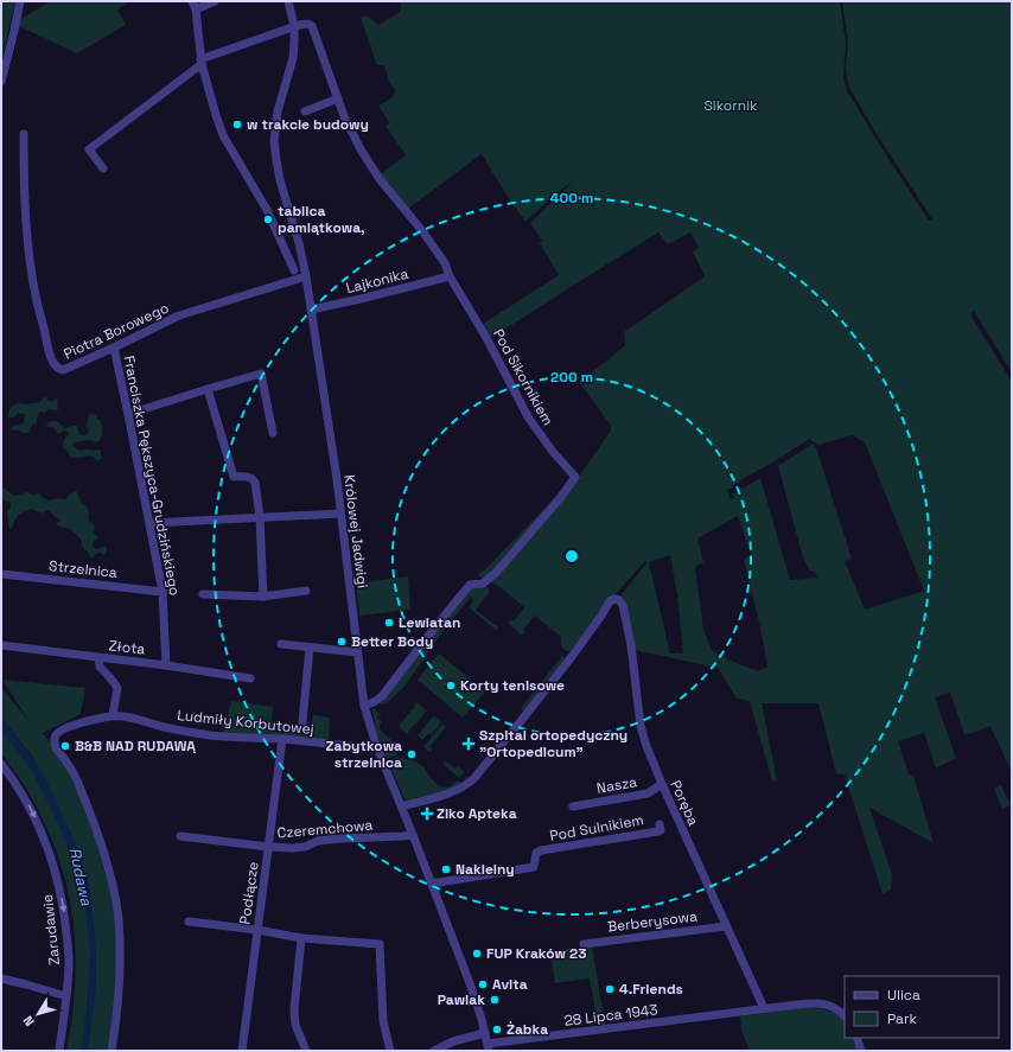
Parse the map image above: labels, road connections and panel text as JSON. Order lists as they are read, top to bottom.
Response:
{
  "streets": {
    "street": [
      "Lajkonika",
      "Piotra Borowego",
      "Pod Sikornikiem",
      "Franciszka Pększyca-Grudzińskiego",
      "Królowej Jadwigi",
      "Strzelnica",
      "Złota",
      "Ludmiły Korbutowej",
      "Nasza",
      "Poręba",
      "Pod Sulnikiem",
      "Czeremchowa",
      "Podłącze",
      "Berberysowa",
      "Zarudawie",
      "28 Lipca 1943"
    ]
  },
  "crossings": [
    ["Lajkonika", "Pod Sikornikiem"],
    ["Lajkonika", "Królowej Jadwigi"],
    ["Piotra Borowego", "Franciszka Pększyca-Grudzińskiego"],
    ["Piotra Borowego", "Królowej Jadwigi"],
    ["Pod Sikornikiem", "Królowej Jadwigi"],
    ["Franciszka Pększyca-Grudzińskiego", "Strzelnica"],
    ["Franciszka Pększyca-Grudzińskiego", "Złota"],
    ["Królowej Jadwigi", "Ludmiły Korbutowej"],
    ["Królowej Jadwigi", "Poręba"],
    ["Królowej Jadwigi", "Pod Sulnikiem"],
    ["Królowej Jadwigi", "Czeremchowa"],
    ["Królowej Jadwigi", "28 Lipca 1943"],
    ["Ludmiły Korbutowej", "Podłącze"],
    ["Nasza", "Poręba"],
    ["Poręba", "Berberysowa"],
    ["Poręba", "28 Lipca 1943"],
    ["Czeremchowa", "Podłącze"]
  ],
  "one_way": ["Zarudawie"],
  "water": ["Rudawa"],
  "parks": ["Sikornik"],
  "places": {
    "other": [
      "w trakcie budowy",
      "tablica pamiątkowa,",
      "Lewiatan",
      "Better Body",
      "Korty tenisowe",
      "B&B NAD RUDAWĄ",
      "Zabytkowa strzelnica",
      "Nakielny",
      "FUP Kraków 23",
      "Avita",
      "4.Friends",
      "Pawlak",
      "Żabka"
    ],
    "health": ["Szpital ortopedyczny \"Ortopedicum\"", "Ziko Apteka"]
  },
  "legend": ["Ulica", "Park"],
  "north": "bottom left",
  "rings": ["400 m", "200 m"]
}
